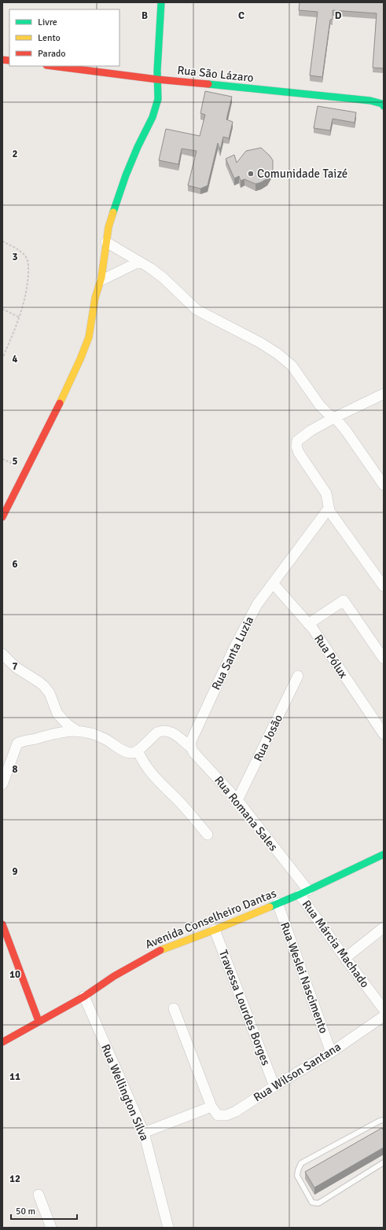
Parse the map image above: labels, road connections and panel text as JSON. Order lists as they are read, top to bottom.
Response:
{
  "streets": {
    "street": [
      "Rua São Lázaro",
      "Rua Santa Luzia",
      "Rua Pólux",
      "Rua Josão",
      "Rua Romana Sales",
      "Avenida Conselheiro Dantas",
      "Rua Márcia Machado",
      "Rua Weslei Nascimento",
      "Travessa Lourdes Borges",
      "Rua Wilson Santana",
      "Rua Wellington Silva"
    ]
  },
  "crossings": [
    ["Rua Santa Luzia", "Rua Pólux"],
    ["Rua Santa Luzia", "Rua Romana Sales"],
    ["Rua Josão", "Rua Romana Sales"],
    ["Rua Romana Sales", "Avenida Conselheiro Dantas"],
    ["Rua Romana Sales", "Rua Márcia Machado"],
    ["Avenida Conselheiro Dantas", "Rua Márcia Machado"],
    ["Avenida Conselheiro Dantas", "Rua Weslei Nascimento"],
    ["Avenida Conselheiro Dantas", "Travessa Lourdes Borges"],
    ["Avenida Conselheiro Dantas", "Rua Wellington Silva"],
    ["Rua Weslei Nascimento", "Rua Wilson Santana"],
    ["Travessa Lourdes Borges", "Rua Wilson Santana"]
  ],
  "places": ["Comunidade Taizé"],
  "legend": ["Livre", "Lento", "Parado"],
  "scale_bar": "50 m",
  "grid": {
    "columns": ["B", "C", "D"],
    "rows": [
      "2",
      "3",
      "4",
      "5",
      "6",
      "7",
      "8",
      "9",
      "10",
      "11",
      "12"
    ]
  }
}
